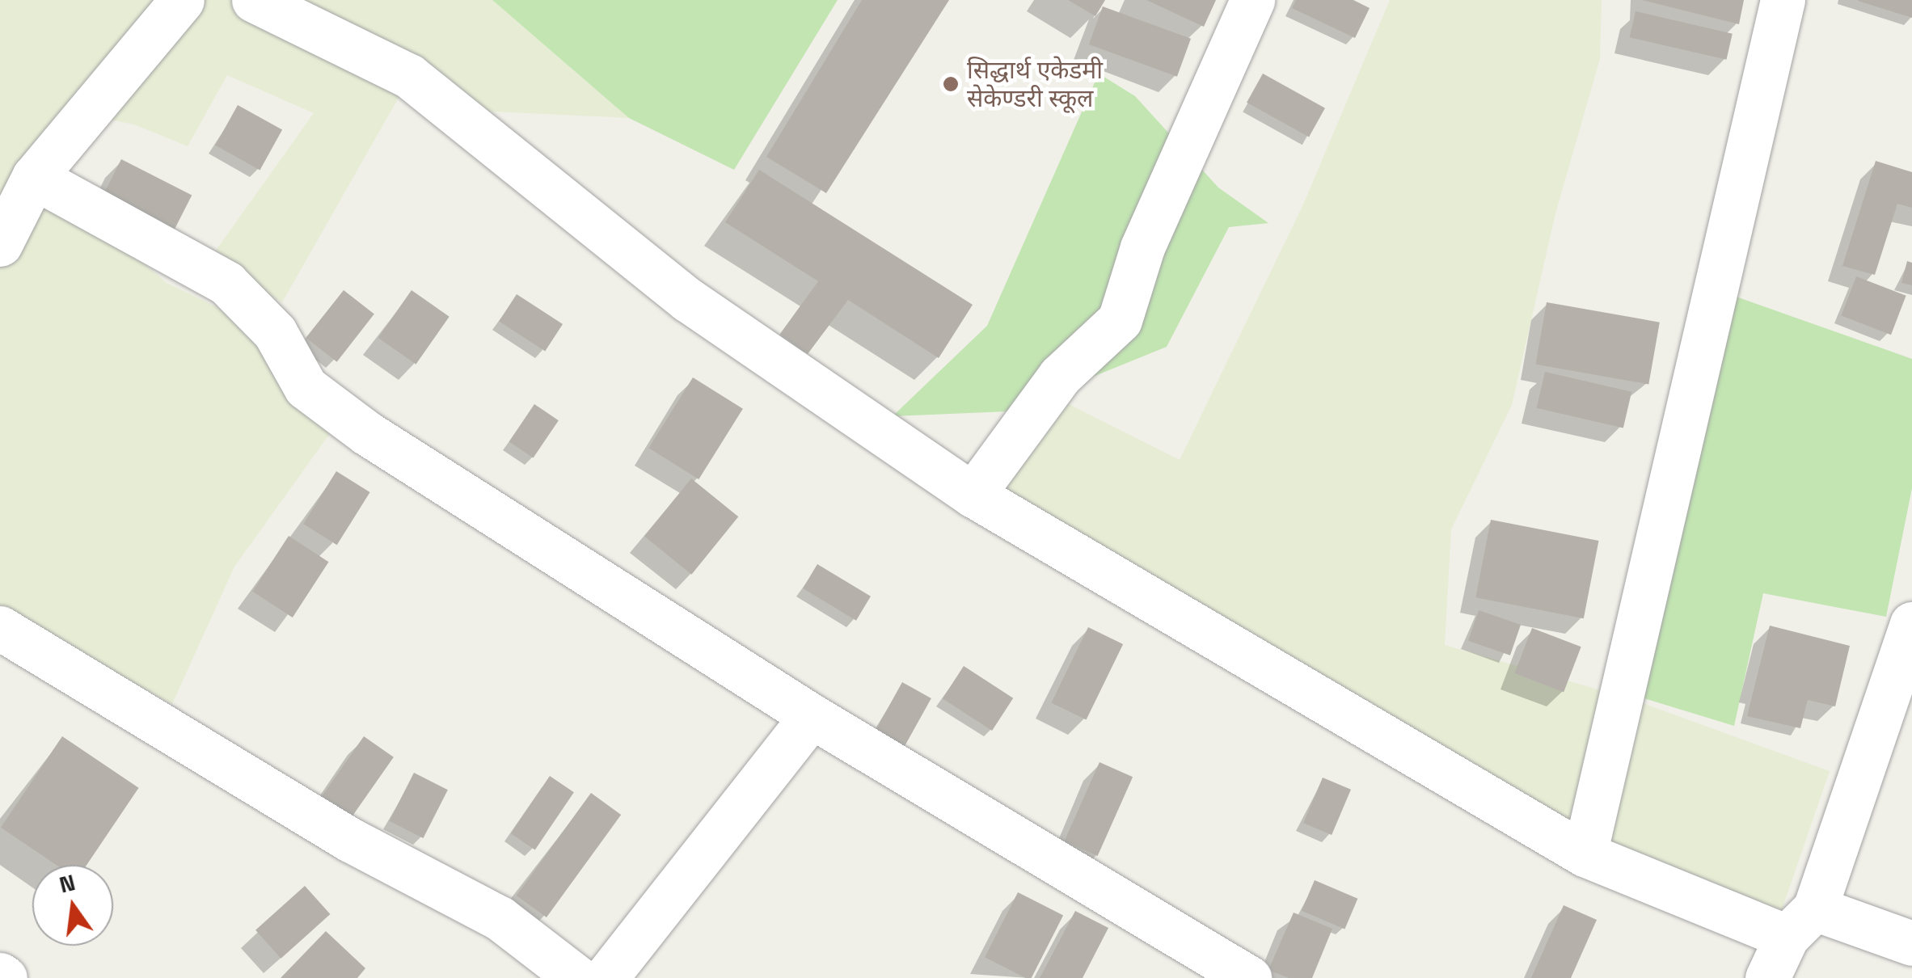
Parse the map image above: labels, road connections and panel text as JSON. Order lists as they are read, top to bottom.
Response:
{
  "places": ["सिद्धार्थ एकेडमी सेकेण्डरी स्कूल"],
  "north": "top"
}
